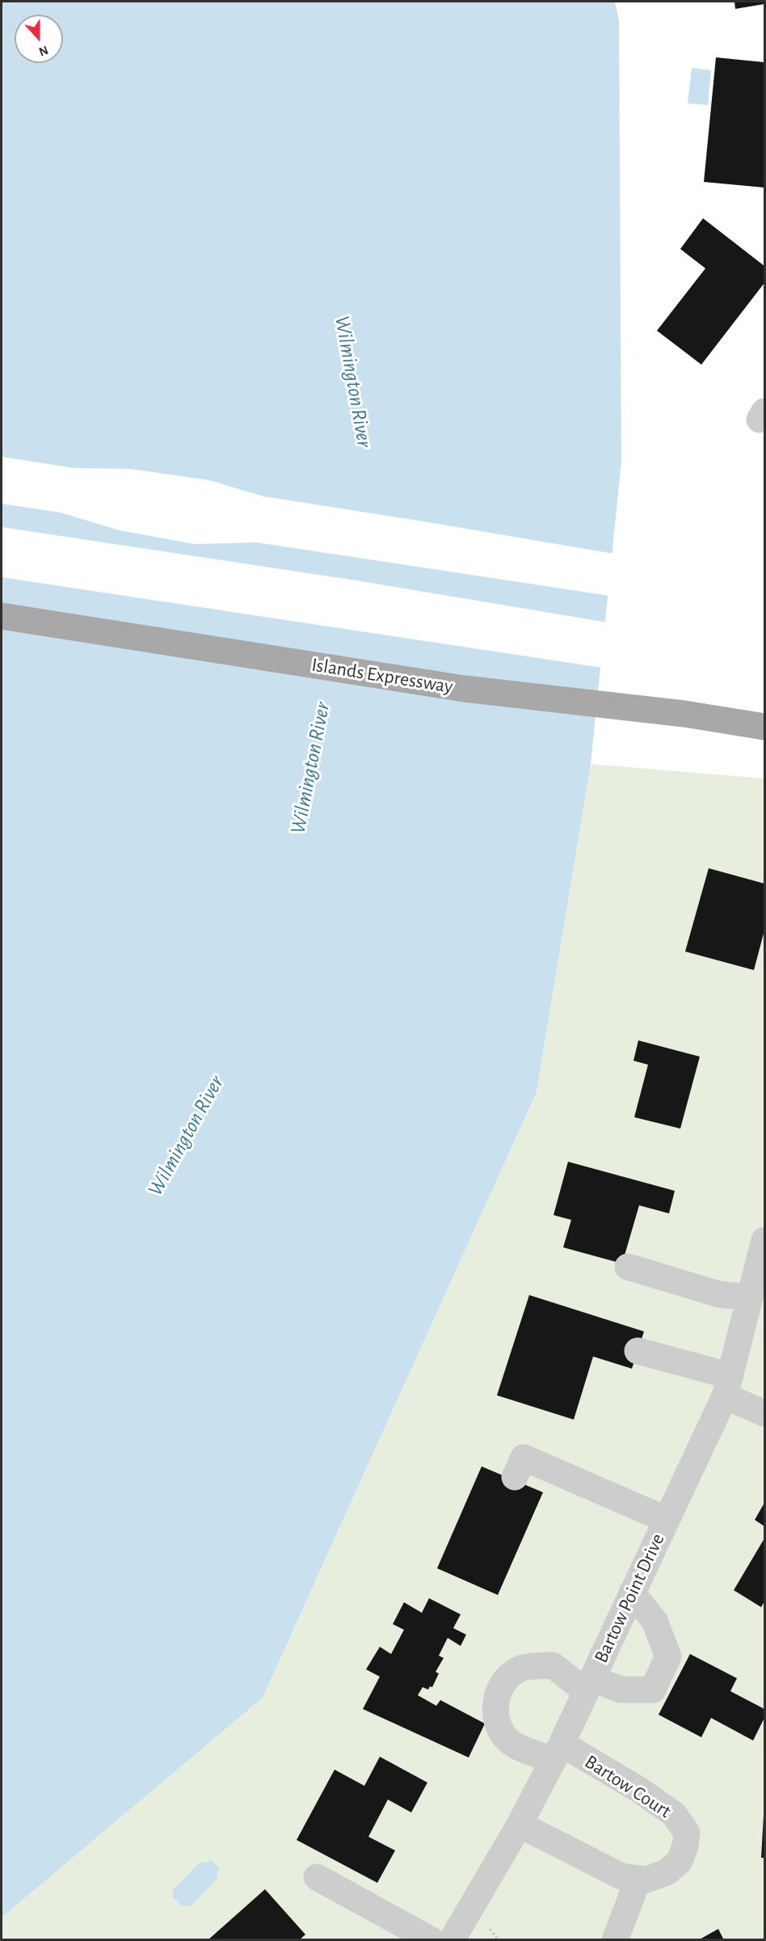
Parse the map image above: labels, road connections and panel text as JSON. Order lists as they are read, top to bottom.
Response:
{
  "streets": {
    "main road": ["Islands Expressway"],
    "street": ["Bartow Point Drive", "Bartow Court"]
  },
  "crossings": [
    ["Bartow Point Drive", "Bartow Court"]
  ],
  "water": ["Wilmington River"],
  "north": "bottom"
}
